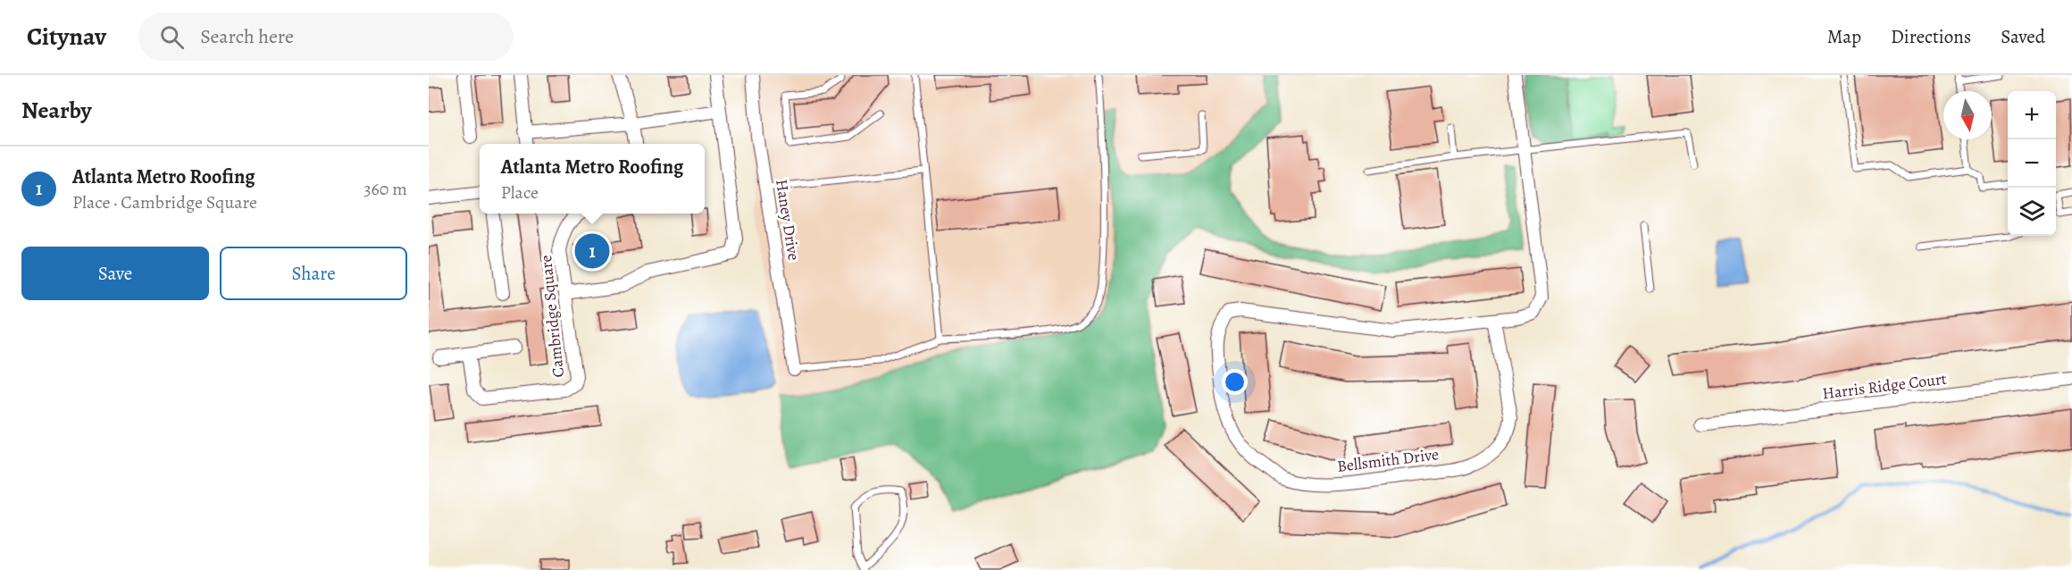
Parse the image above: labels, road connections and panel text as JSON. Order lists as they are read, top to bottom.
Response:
{
  "streets": {
    "street": [
      "Haney Drive",
      "Cambridge Square",
      "Harris Ridge Court",
      "Bellsmith Drive"
    ]
  },
  "north": "bottom",
  "page": {
    "header": "Citynav",
    "search": "Search here",
    "nav": ["Map", "Directions", "Saved"],
    "heading": "Nearby",
    "map_buttons": ["+", "−"],
    "popup": ["Atlanta Metro Roofing", "Place"],
    "list": [
      {
        "mark": "1",
        "name": "Atlanta Metro Roofing",
        "note": "Place · Cambridge Square",
        "value": "360 m"
      }
    ],
    "buttons": ["Save", "Share"],
    "pins": "1"
  }
}
